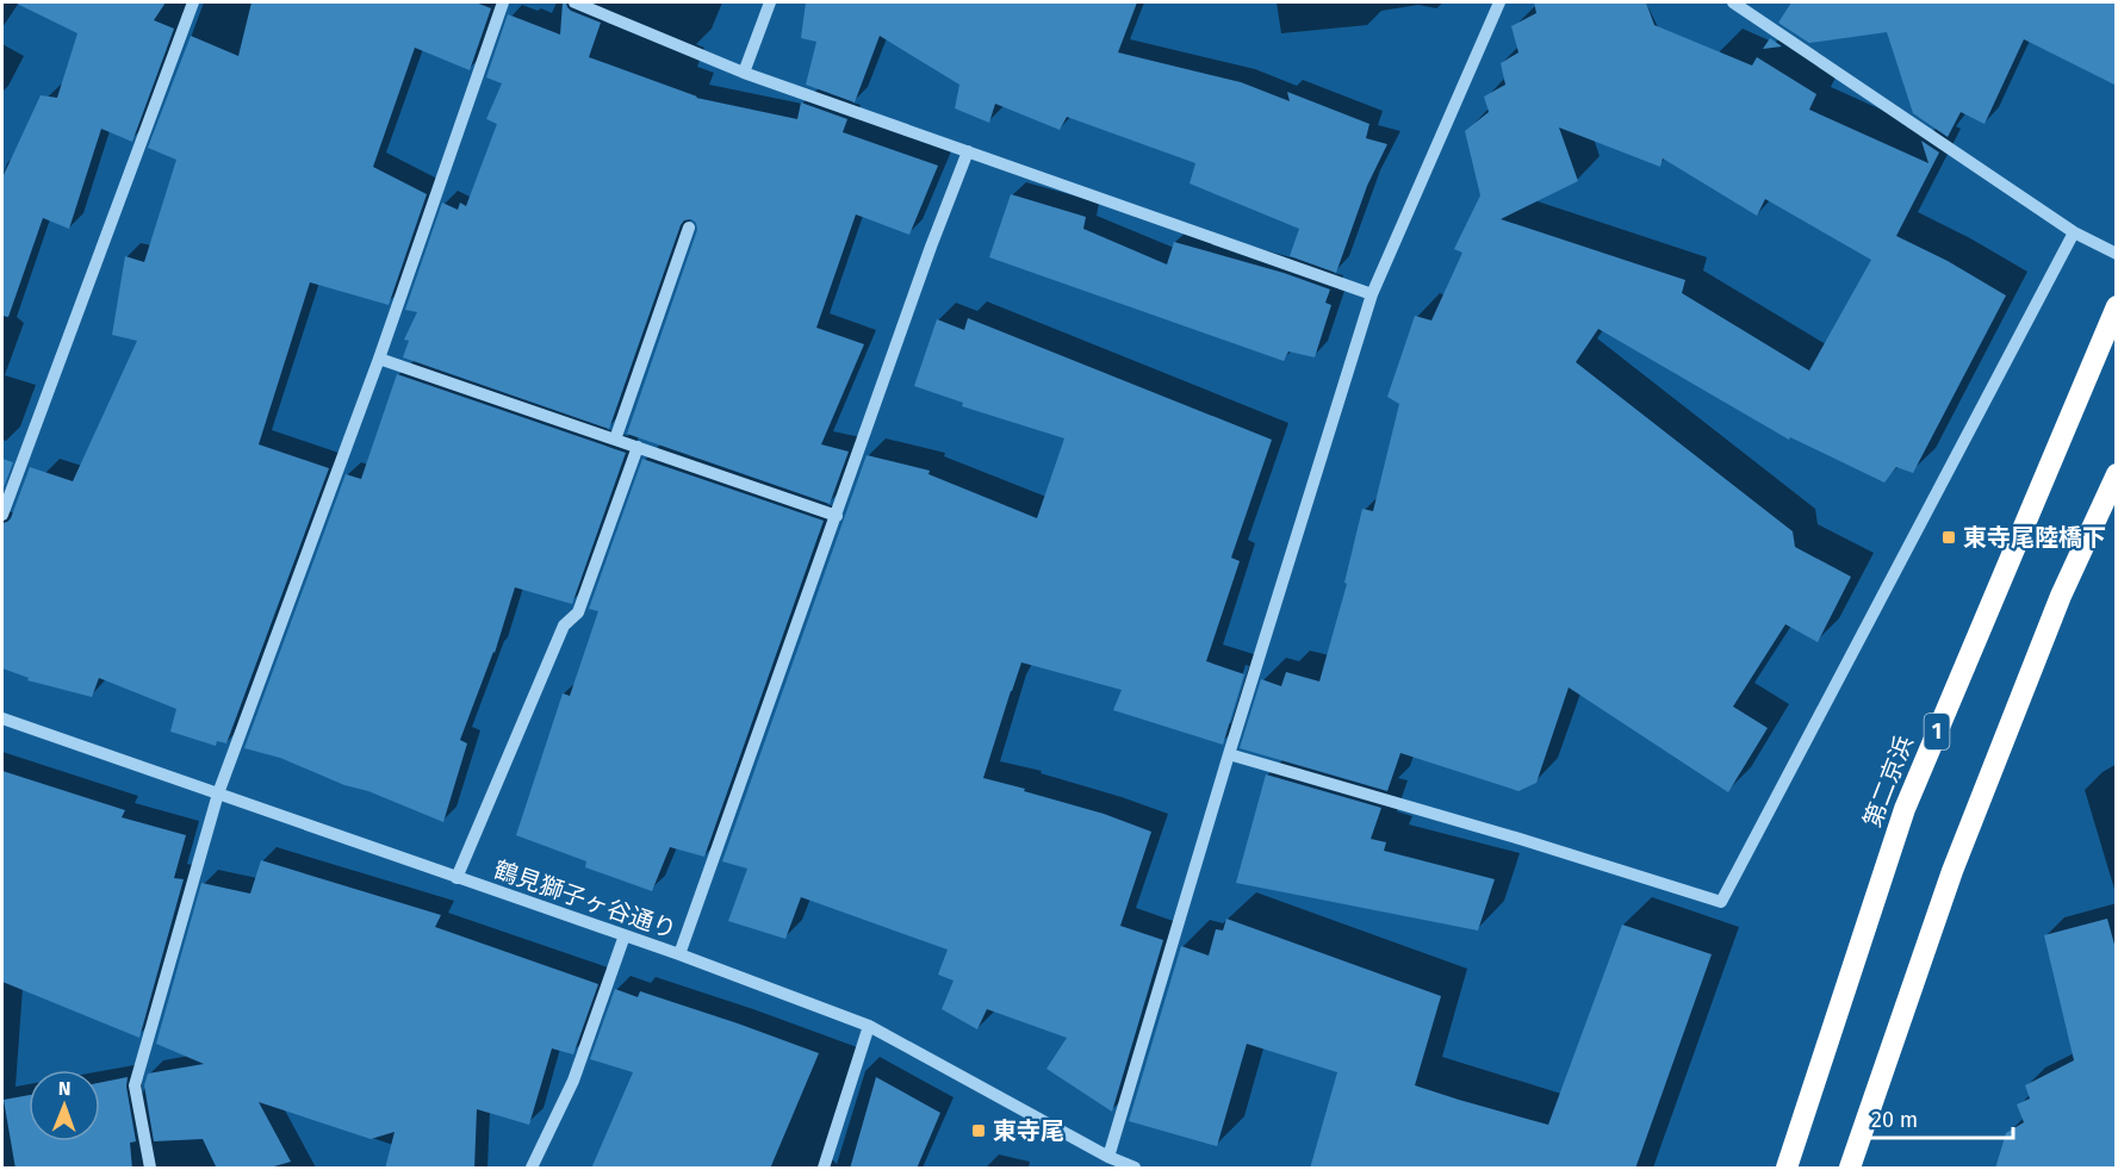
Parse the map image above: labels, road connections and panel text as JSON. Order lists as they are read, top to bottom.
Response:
{
  "streets": {
    "highway": ["1", "第二京浜"],
    "street": ["鶴見獅子ヶ谷通り"]
  },
  "places": {
    "transit": ["東寺尾陸橋下", "東寺尾"]
  },
  "scale_bar": "20 m",
  "north": "top"
}
